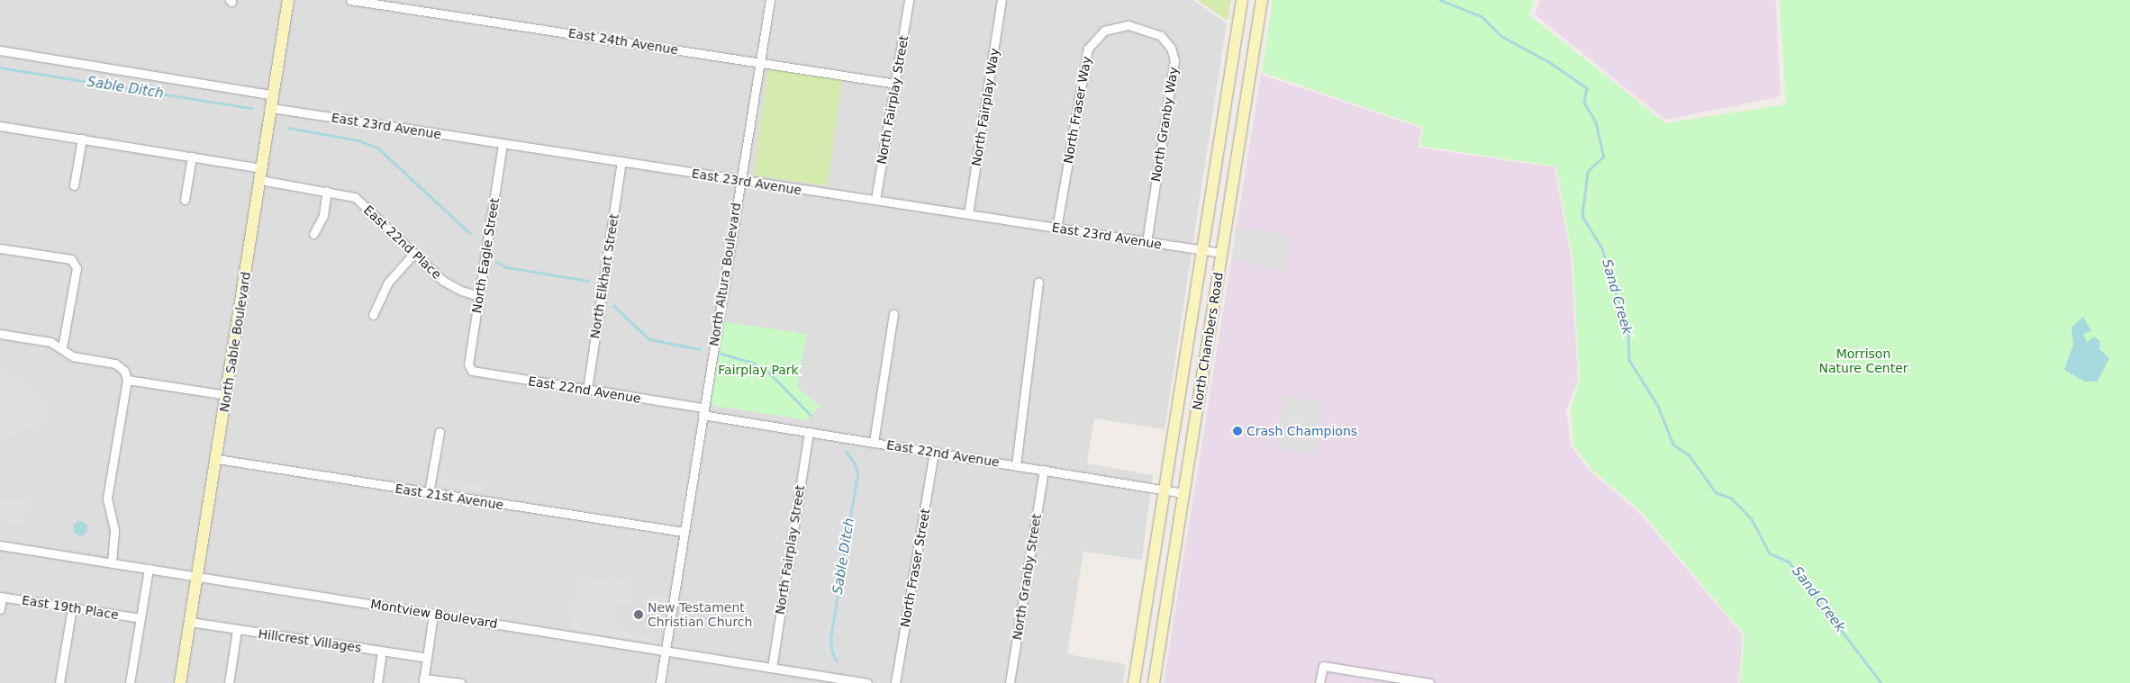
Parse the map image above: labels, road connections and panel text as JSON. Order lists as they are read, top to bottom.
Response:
{
  "streets": {
    "main road": ["North Chambers Road", "North Sable Boulevard"],
    "street": [
      "East 24th Avenue",
      "North Fairplay Street",
      "North Fairplay Way",
      "North Fraser Way",
      "North Granby Way",
      "East 23rd Avenue",
      "East 22nd Place",
      "North Eagle Street",
      "North Altura Boulevard",
      "North Elkhart Street",
      "East 22nd Avenue",
      "East 21st Avenue",
      "North Fraser Street",
      "North Granby Street",
      "East 19th Place",
      "Montview Boulevard",
      "Hillcrest Villages"
    ]
  },
  "crossings": [
    ["East 24th Avenue", "North Fairplay Street"],
    ["East 24th Avenue", "North Altura Boulevard"],
    ["North Fairplay Street", "East 23rd Avenue"],
    ["North Fairplay Street", "East 22nd Avenue"],
    ["North Fairplay Street", "Montview Boulevard"],
    ["North Fairplay Way", "East 23rd Avenue"],
    ["North Fraser Way", "North Granby Way"],
    ["North Fraser Way", "East 23rd Avenue"],
    ["North Granby Way", "East 23rd Avenue"],
    ["East 23rd Avenue", "North Eagle Street"],
    ["East 23rd Avenue", "North Altura Boulevard"],
    ["East 23rd Avenue", "North Elkhart Street"],
    ["East 23rd Avenue", "North Chambers Road"],
    ["East 23rd Avenue", "North Sable Boulevard"],
    ["East 22nd Place", "North Eagle Street"],
    ["East 22nd Place", "North Sable Boulevard"],
    ["North Eagle Street", "East 22nd Avenue"],
    ["North Altura Boulevard", "East 22nd Avenue"],
    ["North Altura Boulevard", "East 21st Avenue"],
    ["North Altura Boulevard", "Montview Boulevard"],
    ["North Elkhart Street", "East 22nd Avenue"],
    ["North Chambers Road", "East 22nd Avenue"],
    ["North Sable Boulevard", "East 21st Avenue"],
    ["North Sable Boulevard", "Montview Boulevard"],
    ["North Sable Boulevard", "Hillcrest Villages"],
    ["East 22nd Avenue", "North Fraser Street"],
    ["East 22nd Avenue", "North Granby Street"]
  ],
  "water": ["Sable Ditch", "Sand Creek"],
  "parks": ["Morrison Nature Center", "Fairplay Park"],
  "places": ["Crash Champions", "New Testament Christian Church"]
}
